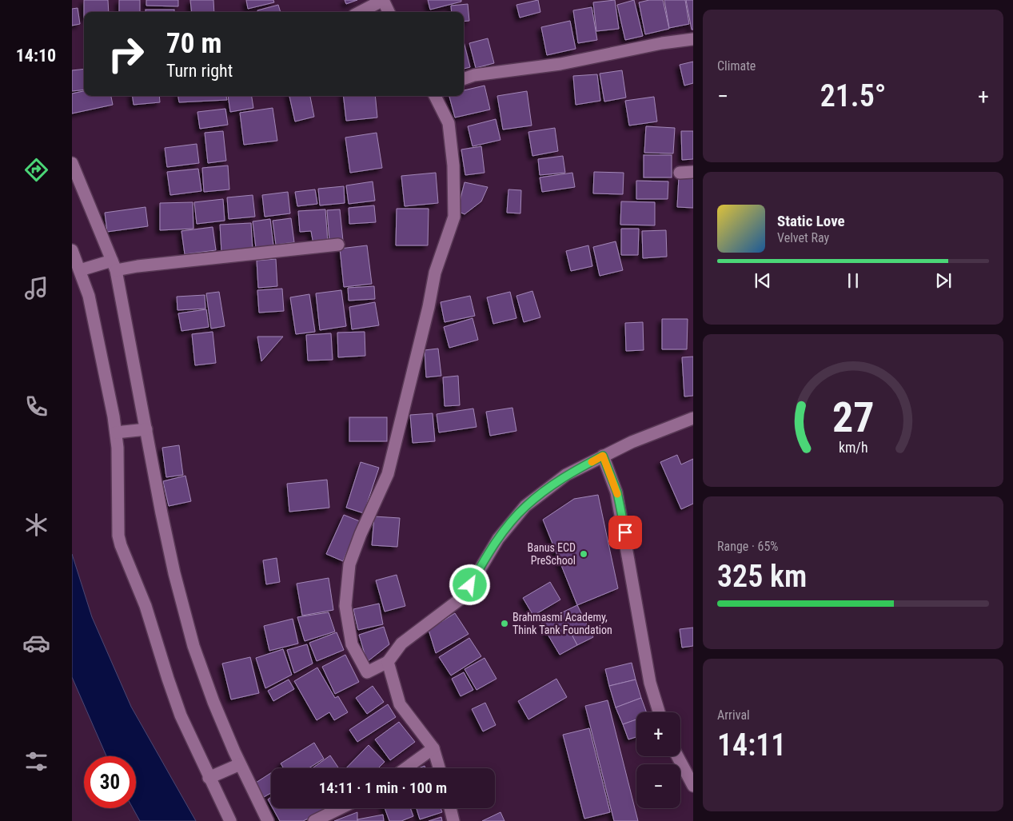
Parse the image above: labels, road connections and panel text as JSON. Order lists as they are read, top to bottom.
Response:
{
  "places": ["Banus ECD PreSchool", "Brahmasmi Academy, Think Tank Foundation"],
  "page": {
    "tabs": "14:10",
    "tile": [
      "Climate",
      ["Range · 65%", "325 km"],
      ["Arrival", "14:11"]
    ],
    "turn": ["70 m", "Turn right"],
    "heat": ["−", "21.5°", "+"],
    "song": ["Static Love", "Velvet Ray"],
    "map_buttons": ["+", "−"],
    "limit": "30",
    "trip": "14:11 · 1 min · 100 m",
    "gauge": ["27", "km/h"]
  }
}
